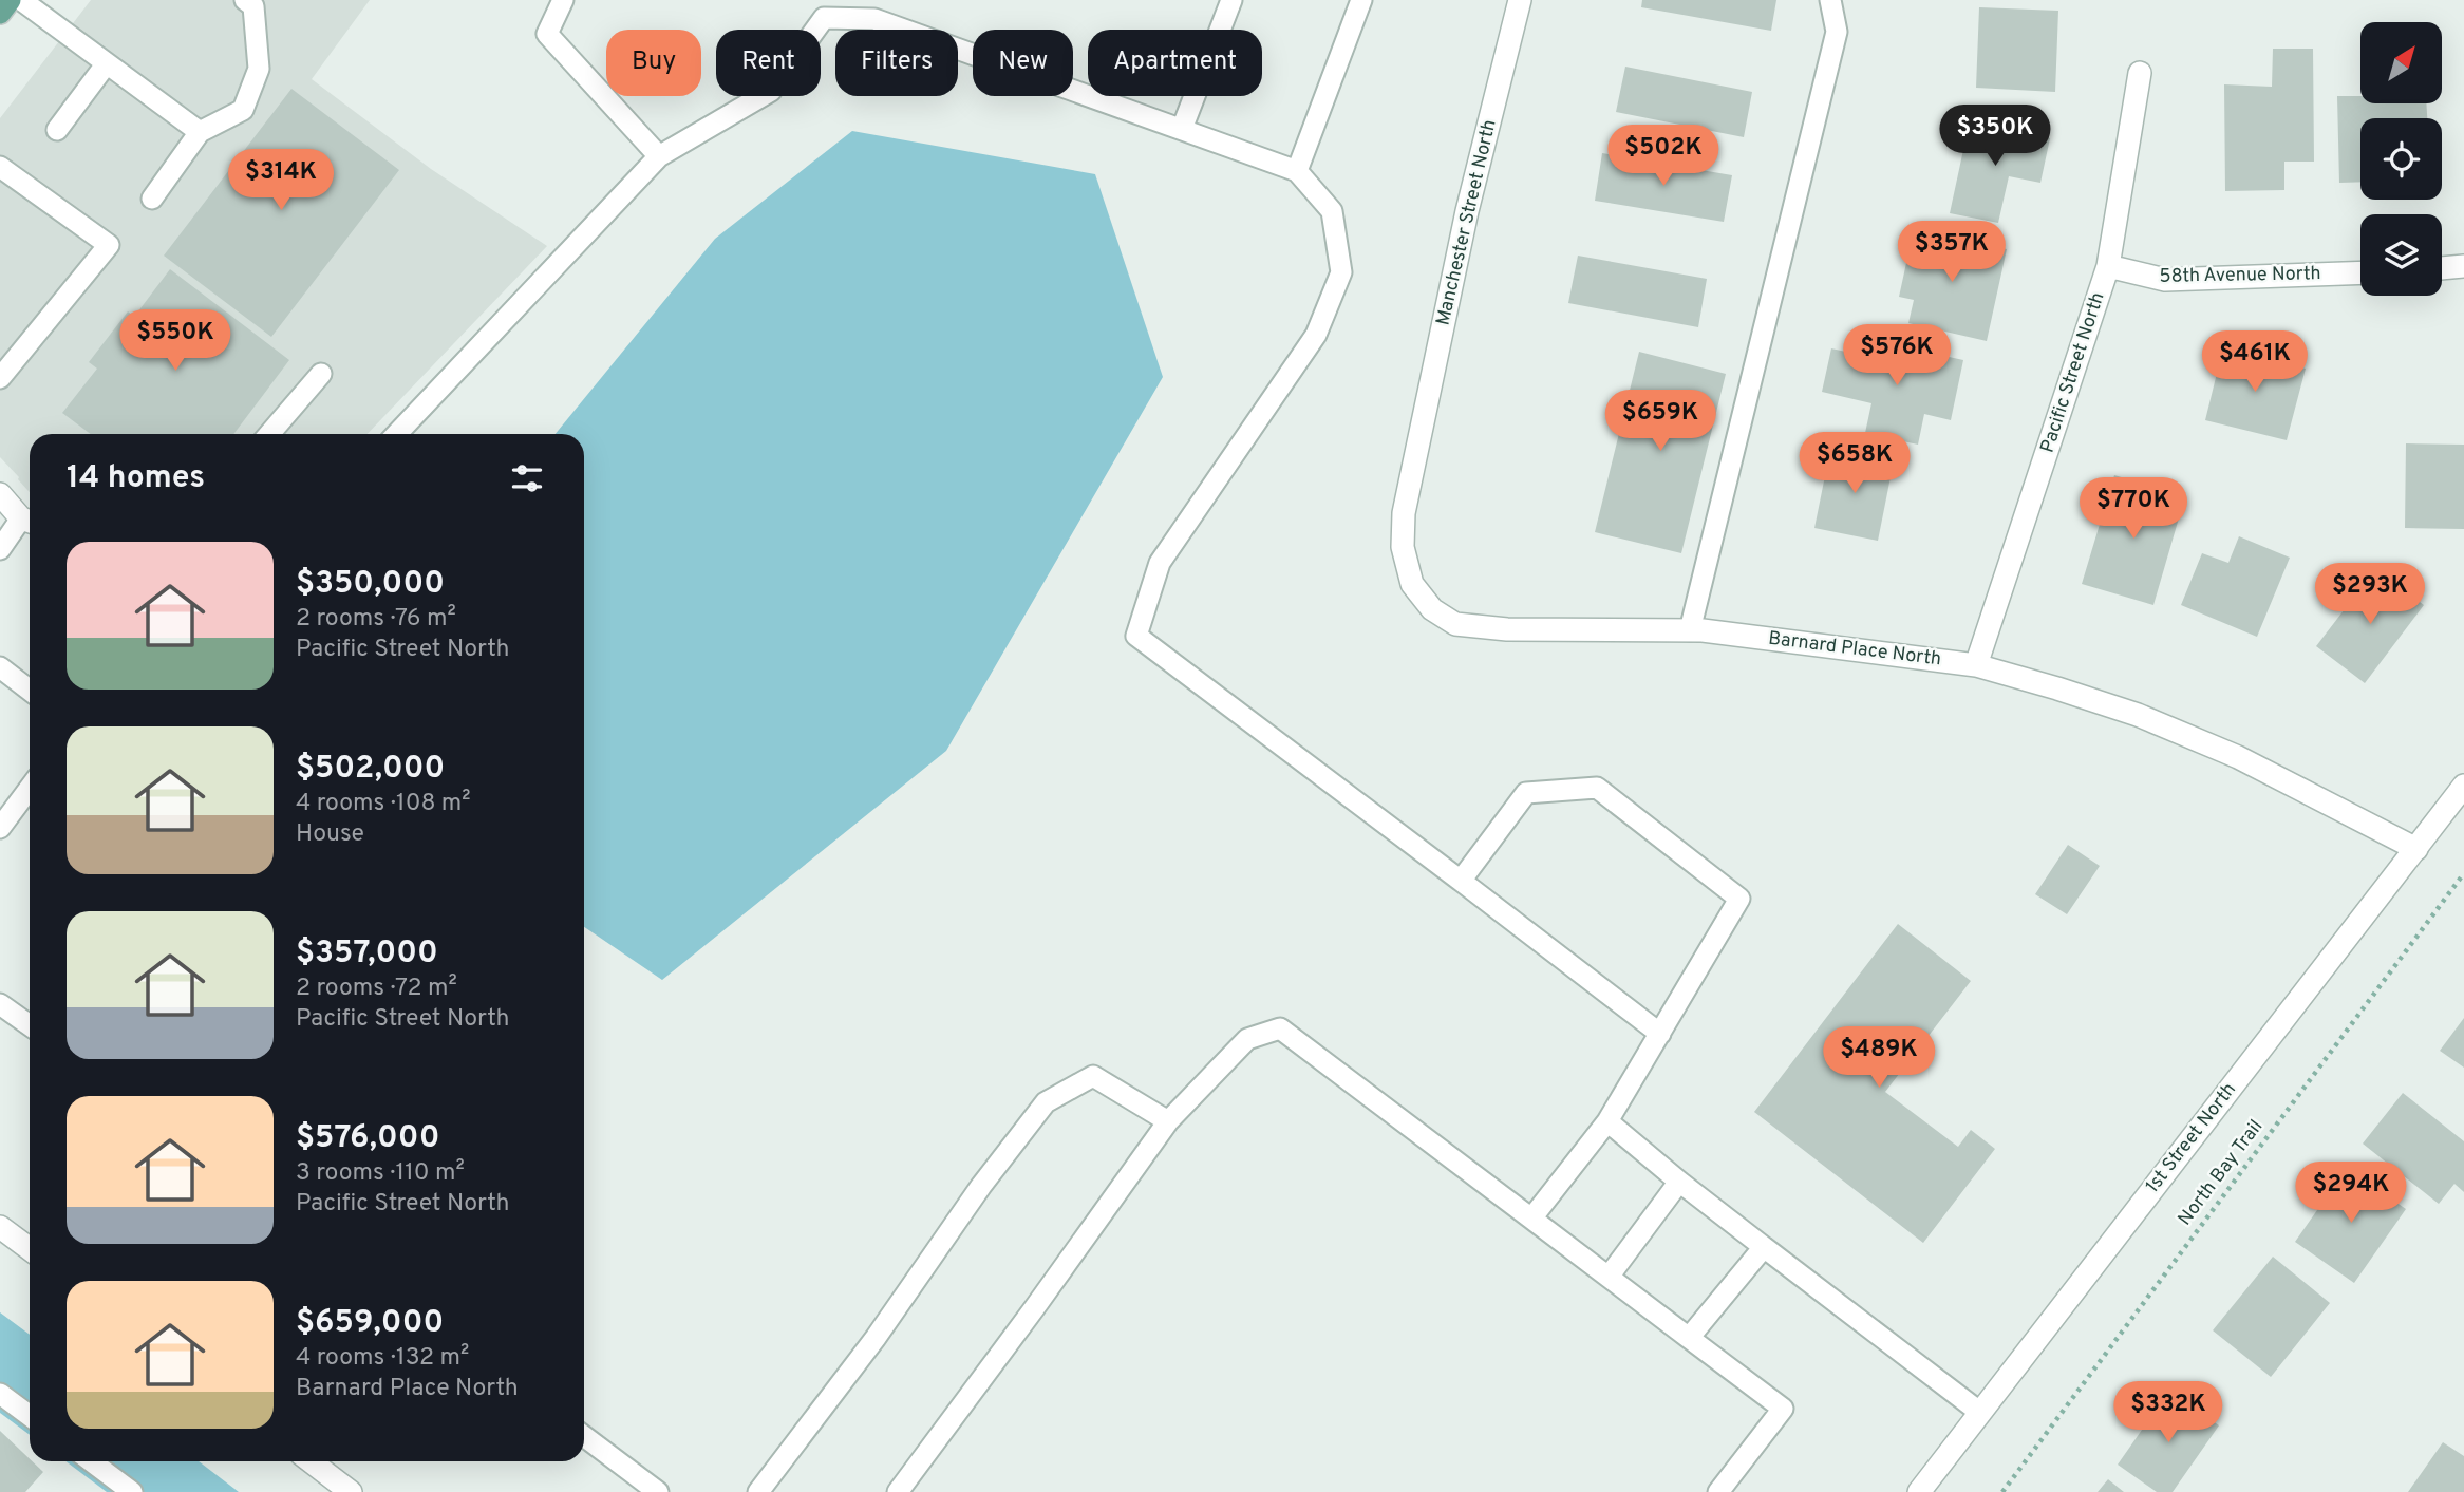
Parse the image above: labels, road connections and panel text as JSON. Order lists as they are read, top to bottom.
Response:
{
  "streets": {
    "street": [
      "Manchester Street North",
      "58th Avenue North",
      "Pacific Street North",
      "Barnard Place North",
      "1st Street North"
    ],
    "path": ["North Bay Trail"]
  },
  "crossings": [
    ["Manchester Street North", "Barnard Place North"],
    ["58th Avenue North", "Pacific Street North"],
    ["Pacific Street North", "Barnard Place North"],
    ["Barnard Place North", "1st Street North"]
  ],
  "north": "top right",
  "page": {
    "chip": [
      "Buy",
      "Rent",
      "Filters",
      "New",
      "Apartment"
    ],
    "price": [
      "$350K",
      "$502K",
      "$314K",
      "$357K",
      "$550K",
      "$576K",
      "$461K",
      "$659K",
      "$658K",
      "$770K",
      "$293K",
      "$489K",
      "$294K",
      "$332K"
    ],
    "heading": "14 homes",
    "list": [
      {
        "name": "$350,000",
        "note": "2 rooms · 76 m² · Pacific Street North"
      },
      {
        "name": "$502,000",
        "note": "4 rooms · 108 m² · House"
      },
      {
        "name": "$357,000",
        "note": "2 rooms · 72 m² · Pacific Street North"
      },
      {
        "name": "$576,000",
        "note": "3 rooms · 110 m² · Pacific Street North"
      },
      {
        "name": "$659,000",
        "note": "4 rooms · 132 m² · Barnard Place North"
      }
    ]
  }
}
